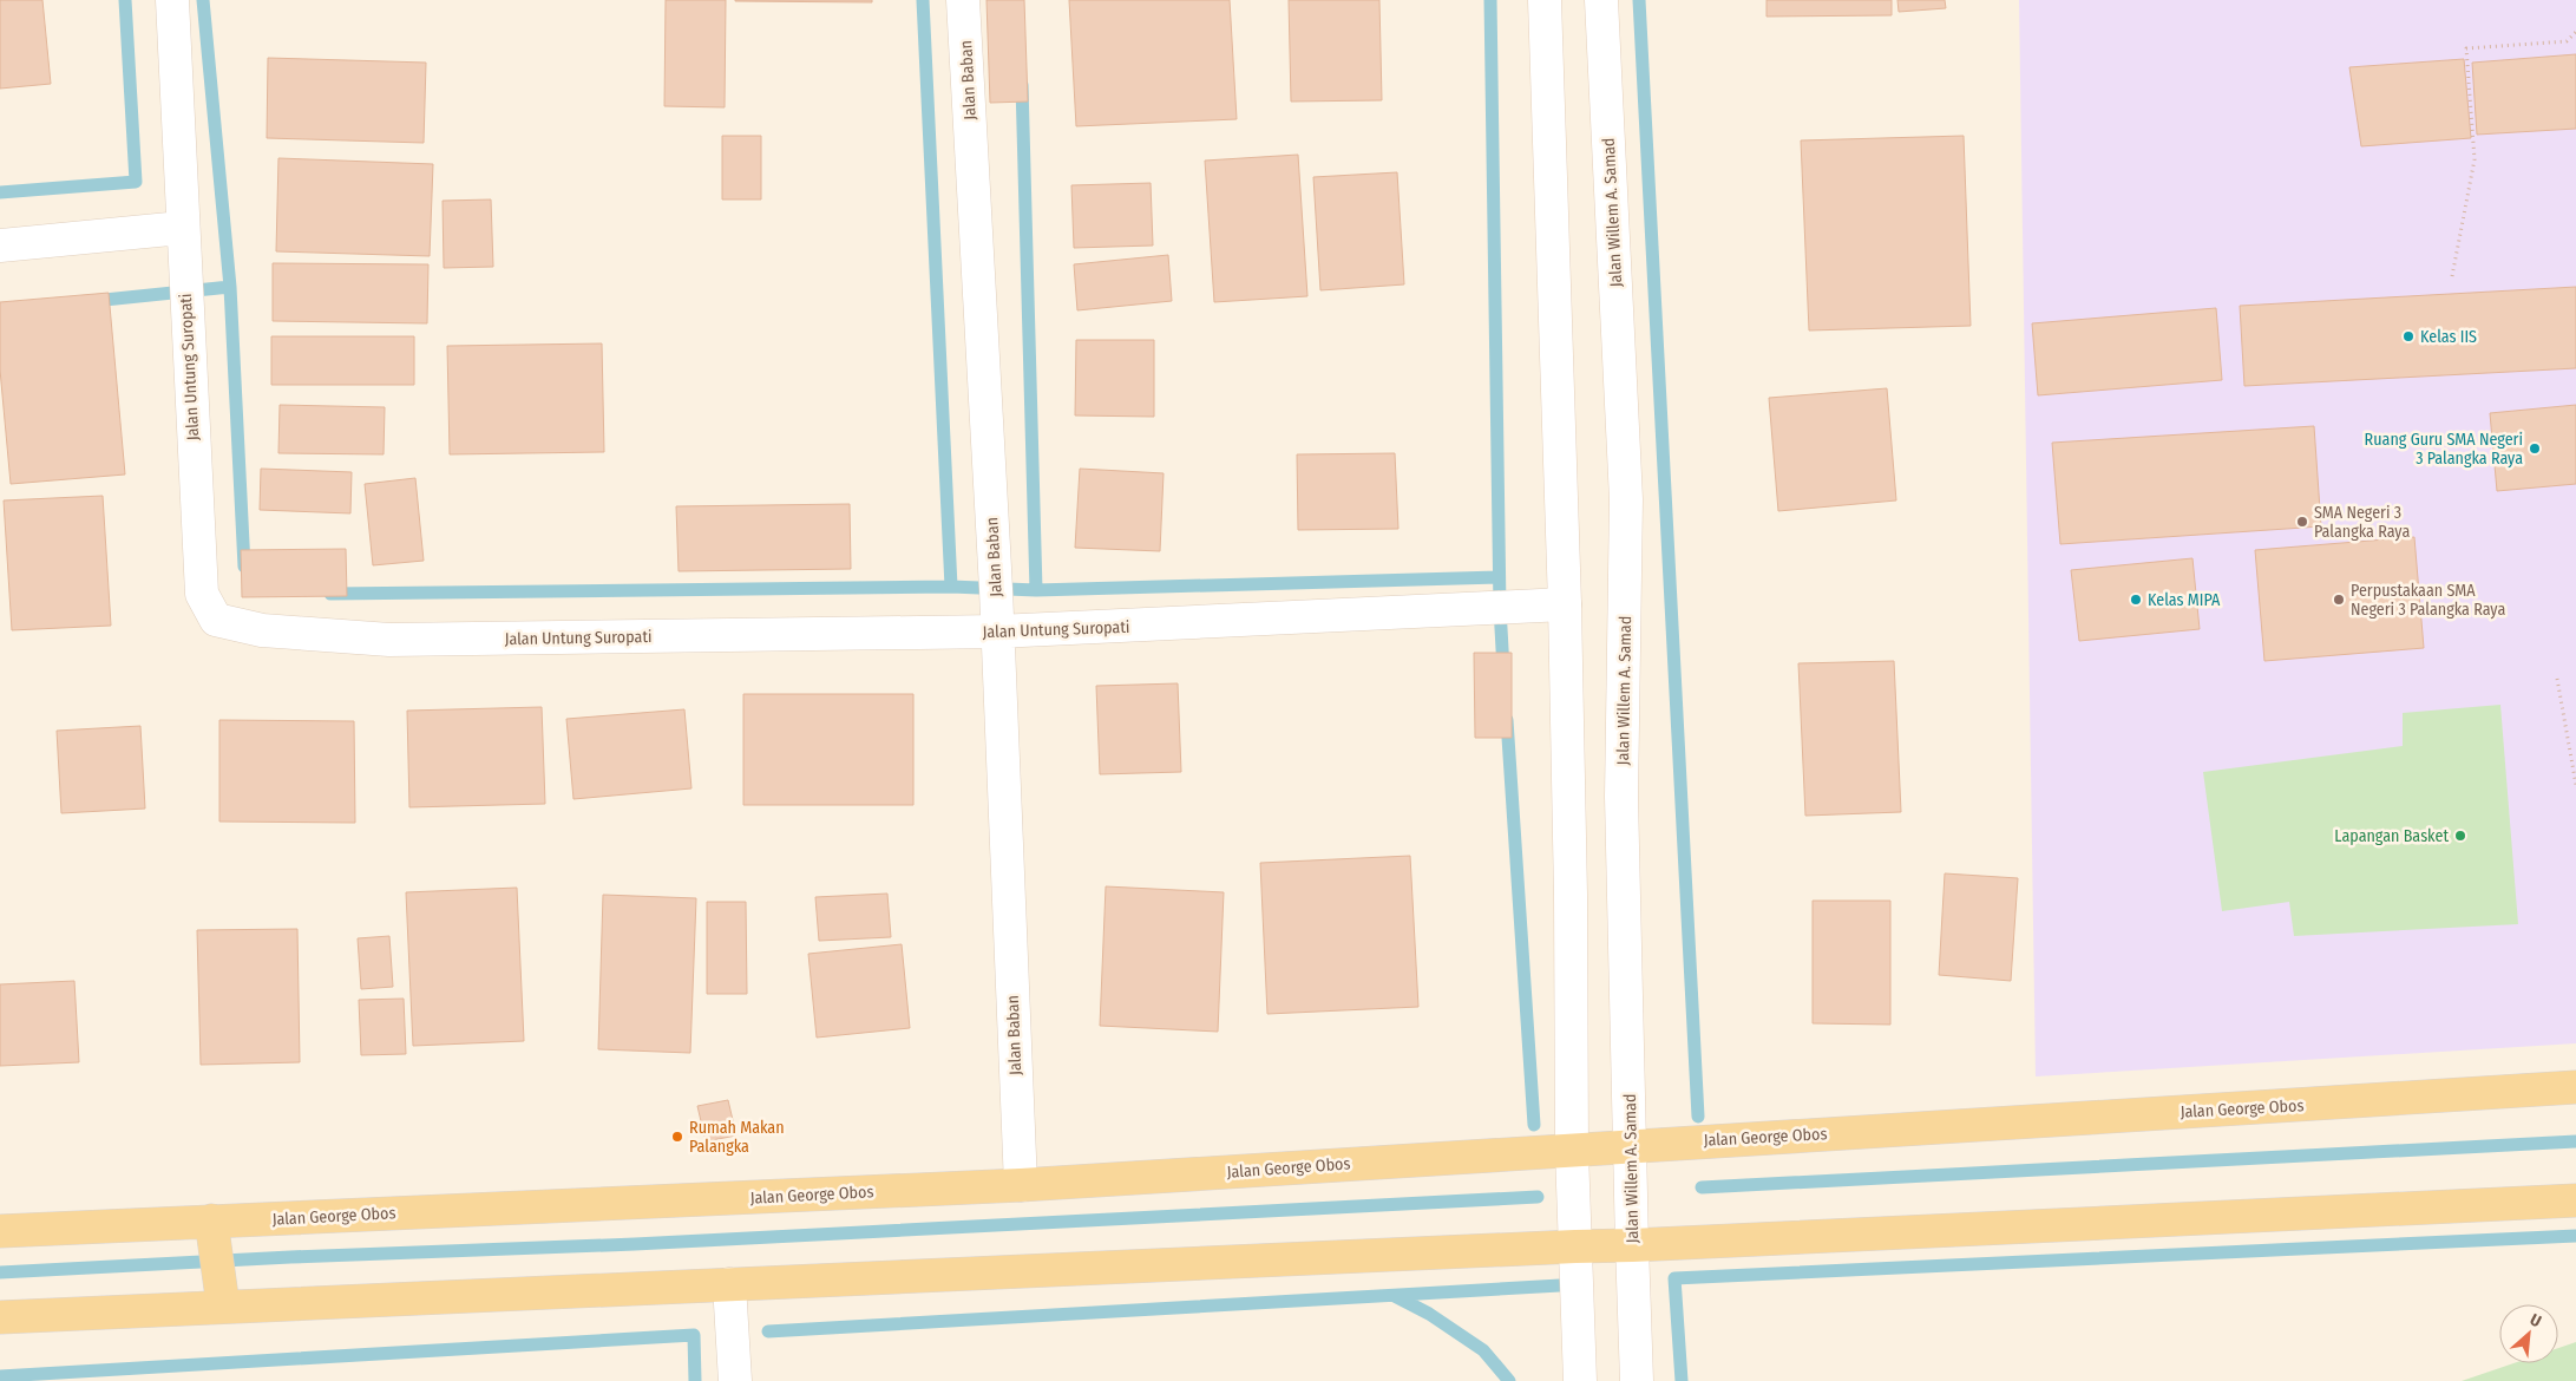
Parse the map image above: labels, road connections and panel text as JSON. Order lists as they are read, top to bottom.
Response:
{
  "streets": {
    "main road": ["Jalan George Obos"],
    "street": ["Jalan Baban", "Jalan Willem A. Samad", "Jalan Untung Suropati"]
  },
  "crossings": [
    ["Jalan Baban", "Jalan Untung Suropati"],
    ["Jalan Baban", "Jalan George Obos"],
    ["Jalan Willem A. Samad", "Jalan George Obos"]
  ],
  "places": [
    "Kelas IIS",
    "Ruang Guru SMA Negeri 3 Palangka Raya",
    "SMA Negeri 3 Palangka Raya",
    "Kelas MIPA",
    "Perpustakaan SMA Negeri 3 Palangka Raya",
    "Lapangan Basket",
    "Rumah Makan Palangka"
  ],
  "north": "top right"
}
